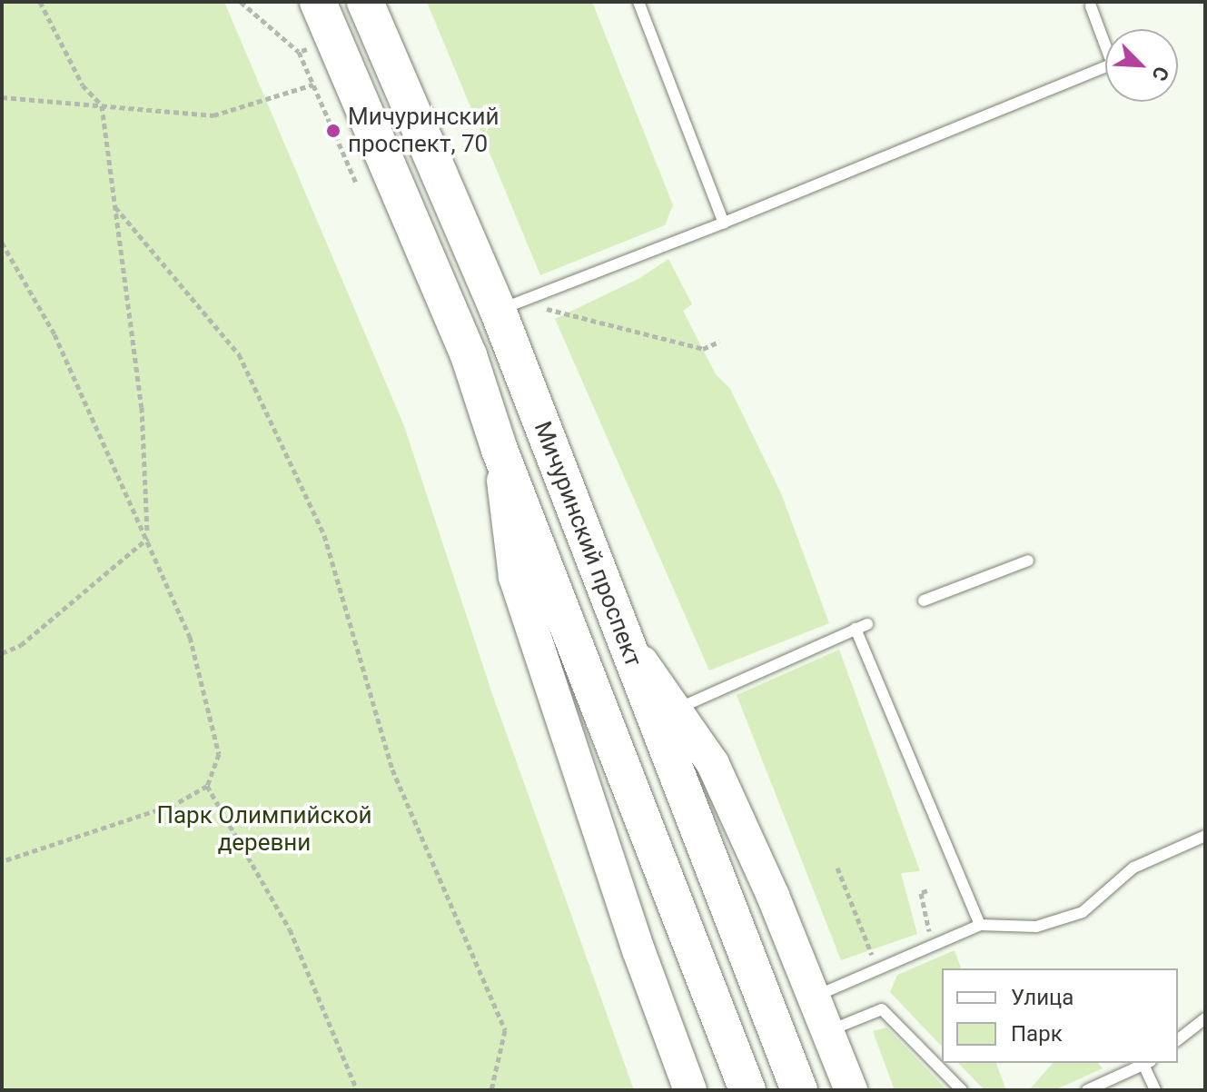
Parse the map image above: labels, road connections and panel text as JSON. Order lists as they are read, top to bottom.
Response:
{
  "streets": {
    "main road": ["Мичуринский проспект"]
  },
  "parks": ["Парк Олимпийской деревни"],
  "places": ["Мичуринский проспект, 70"],
  "legend": ["Улица", "Парк"],
  "north": "bottom right"
}
